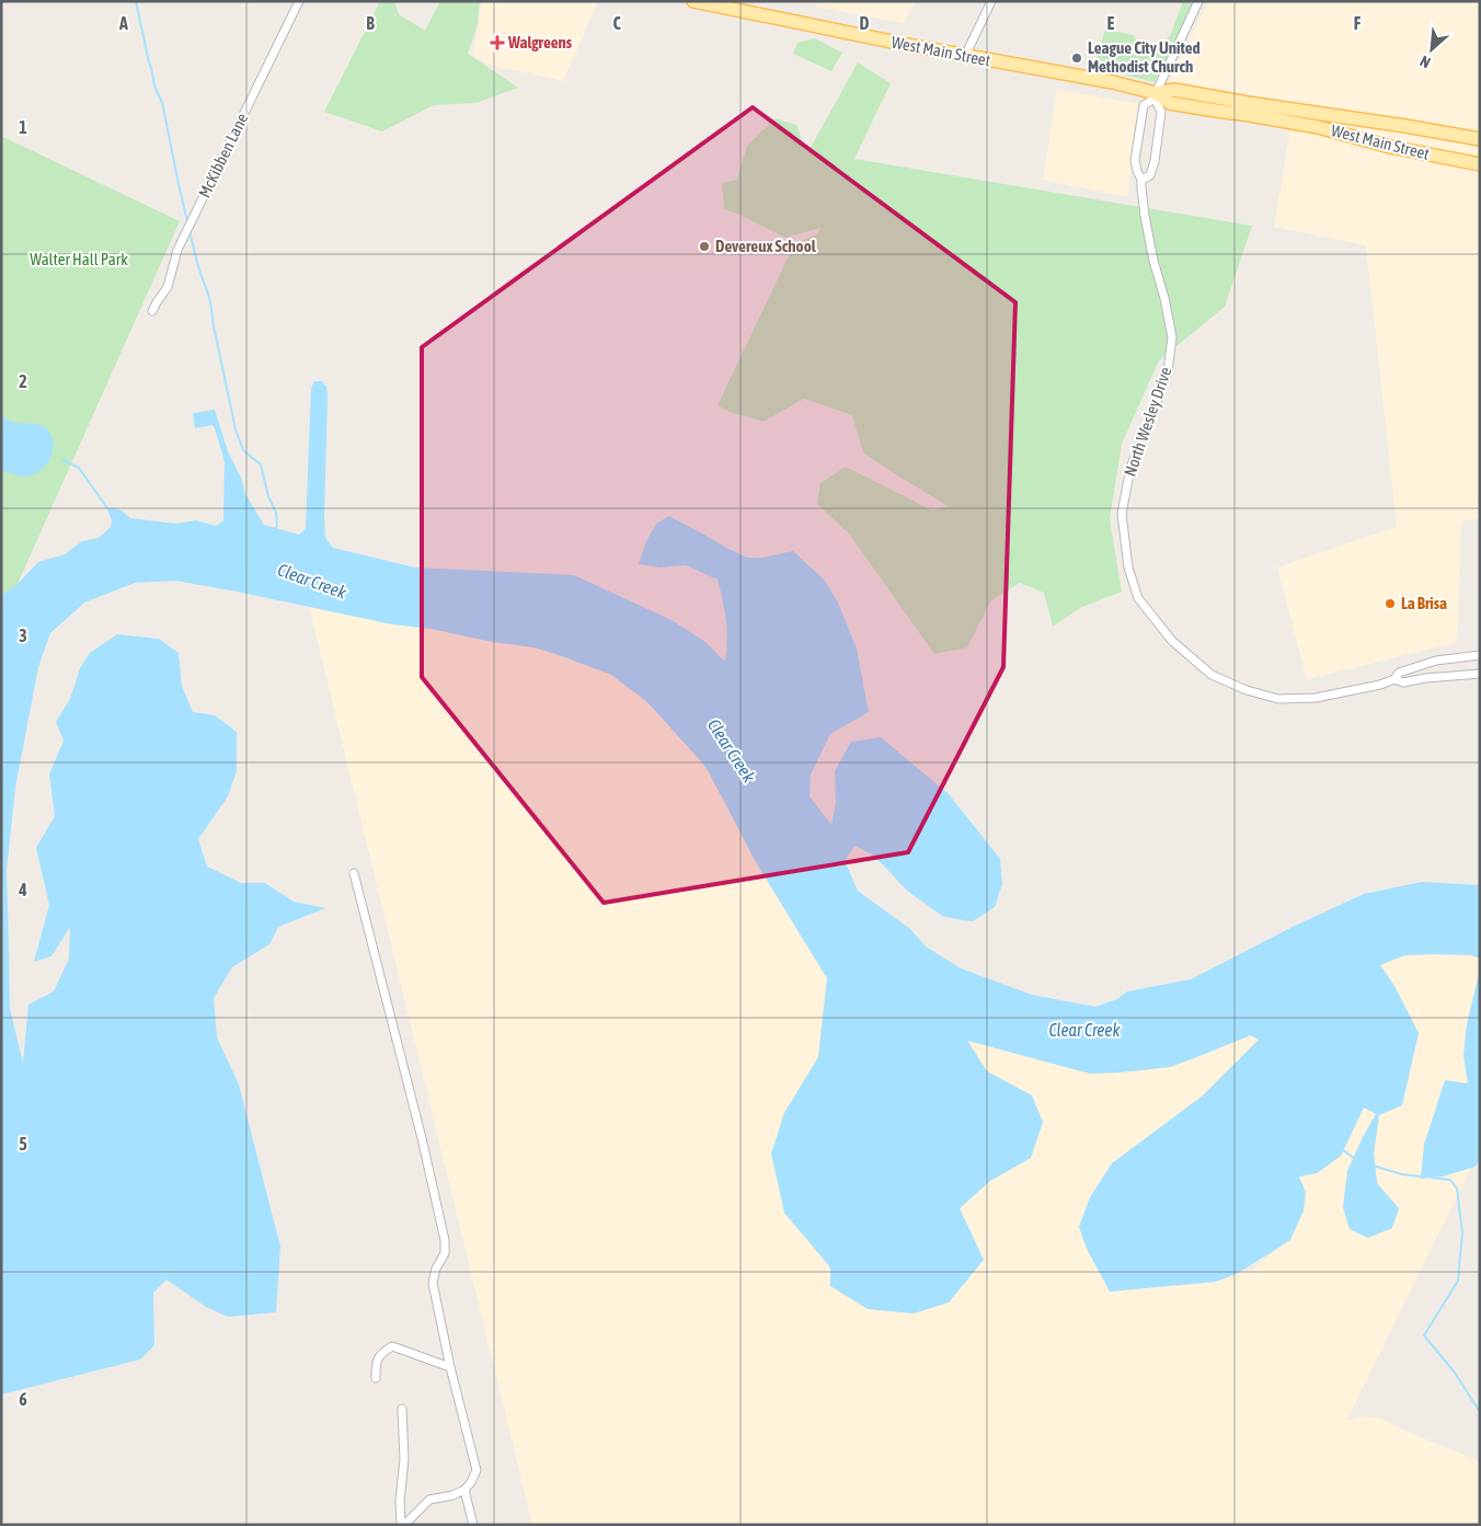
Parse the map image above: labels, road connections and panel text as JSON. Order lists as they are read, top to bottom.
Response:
{
  "streets": {
    "main road": ["West Main Street"],
    "street": ["McKibben Lane", "North Wesley Drive"]
  },
  "crossings": [
    ["West Main Street", "North Wesley Drive"]
  ],
  "water": ["Clear Creek"],
  "parks": ["Walter Hall Park"],
  "places": {
    "health": ["Walgreens"],
    "other": ["League City United Methodist Church", "Devereux School", "La Brisa"]
  },
  "north": "bottom left",
  "grid": {
    "columns": [
      "A",
      "B",
      "C",
      "D",
      "E",
      "F"
    ],
    "rows": [
      "1",
      "2",
      "3",
      "4",
      "5",
      "6"
    ]
  }
}
